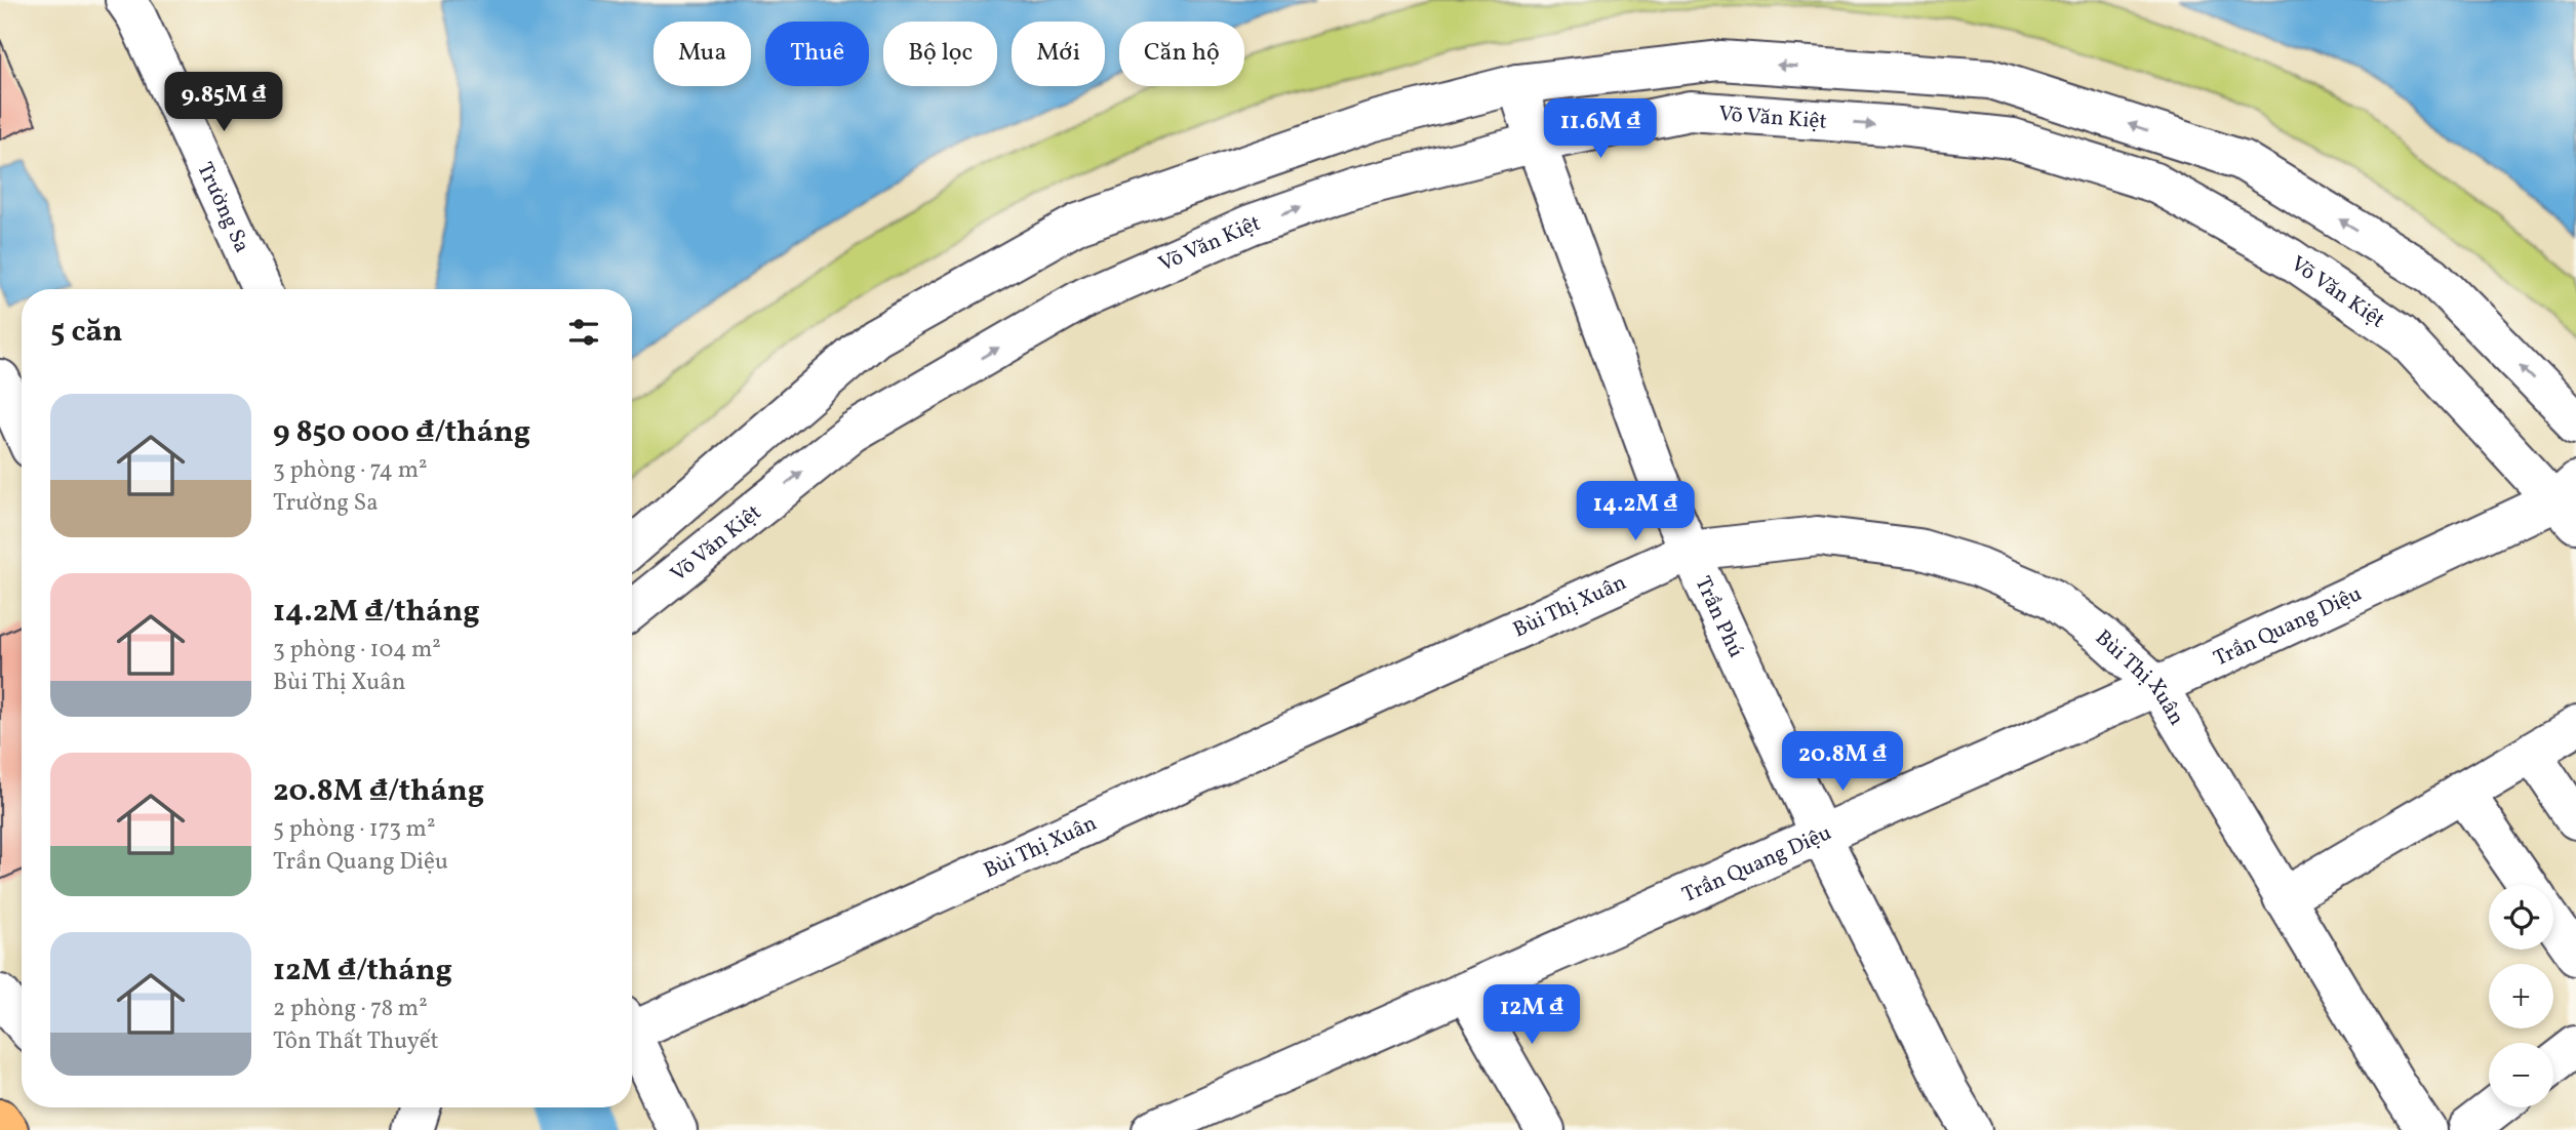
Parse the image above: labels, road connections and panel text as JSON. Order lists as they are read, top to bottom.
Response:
{
  "streets": {
    "street": [
      "Võ Văn Kiệt",
      "Trường Sa",
      "Bùi Thị Xuân",
      "Trần Phú",
      "Trần Quang Diệu"
    ]
  },
  "crossings": [
    ["Võ Văn Kiệt", "Trần Phú"],
    ["Võ Văn Kiệt", "Trần Quang Diệu"],
    ["Bùi Thị Xuân", "Trần Phú"],
    ["Bùi Thị Xuân", "Trần Quang Diệu"],
    ["Trần Phú", "Trần Quang Diệu"]
  ],
  "one_way": ["Võ Văn Kiệt"],
  "page": {
    "chip": [
      "Mua",
      "Thuê",
      "Bộ lọc",
      "Mới",
      "Căn hộ"
    ],
    "price": [
      "9.85M ₫",
      "11.6M ₫",
      "14.2M ₫",
      "20.8M ₫",
      "12M ₫"
    ],
    "heading": "5 căn",
    "list": [
      {
        "name": "9 850 000 ₫/tháng",
        "note": "3 phòng · 74 m² · Trường Sa"
      },
      {
        "name": "14.2M ₫/tháng",
        "note": "3 phòng · 104 m² · Bùi Thị Xuân"
      },
      {
        "name": "20.8M ₫/tháng",
        "note": "5 phòng · 173 m² · Trần Quang Diệu"
      },
      {
        "name": "12M ₫/tháng",
        "note": "2 phòng · 78 m² · Tôn Thất Thuyết"
      }
    ],
    "map_buttons": ["+", "−"]
  }
}
